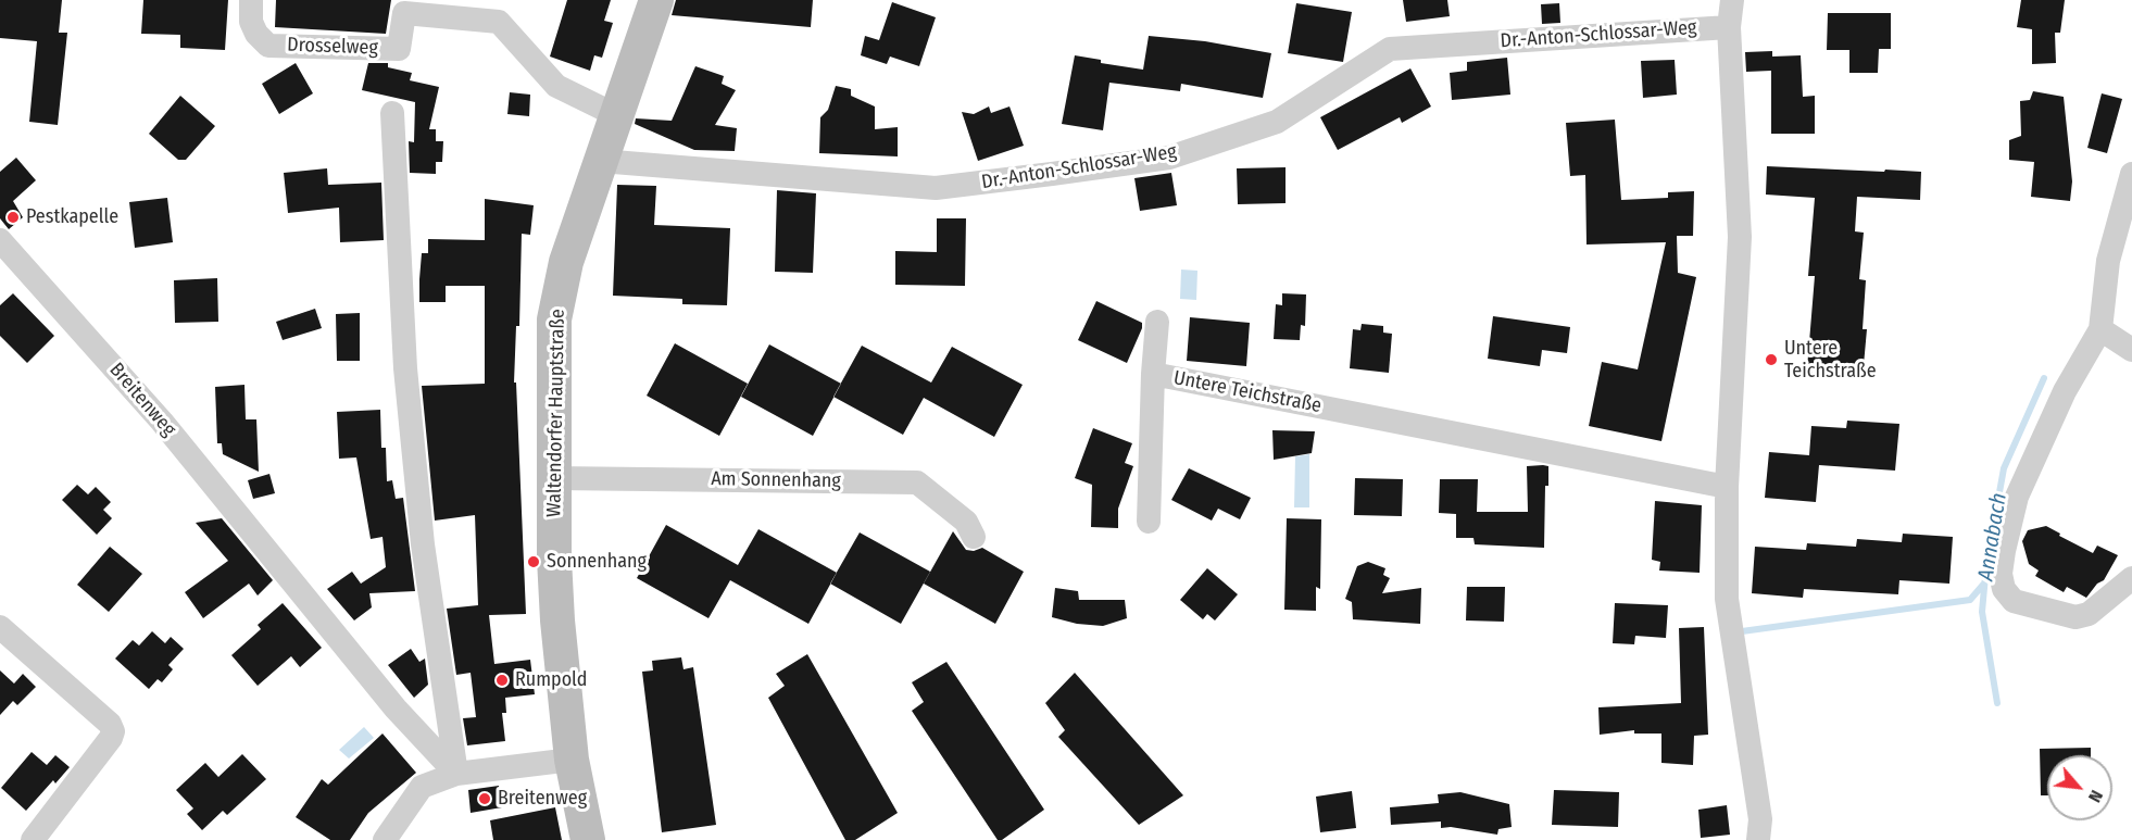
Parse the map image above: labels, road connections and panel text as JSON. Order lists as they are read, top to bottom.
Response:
{
  "streets": {
    "main road": ["Waltendorfer Hauptstraße"],
    "street": [
      "Dr.-Anton-Schlossar-Weg",
      "Drosselweg",
      "Untere Teichstraße",
      "Breitenweg",
      "Am Sonnenhang"
    ]
  },
  "crossings": [
    ["Dr.-Anton-Schlossar-Weg", "Waltendorfer Hauptstraße"],
    ["Drosselweg", "Waltendorfer Hauptstraße"],
    ["Waltendorfer Hauptstraße", "Am Sonnenhang"]
  ],
  "water": ["Annabach"],
  "places": [
    "Pestkapelle",
    "Untere Teichstraße",
    "Sonnenhang",
    "Rumpold",
    "Breitenweg"
  ],
  "north": "bottom right"
}
